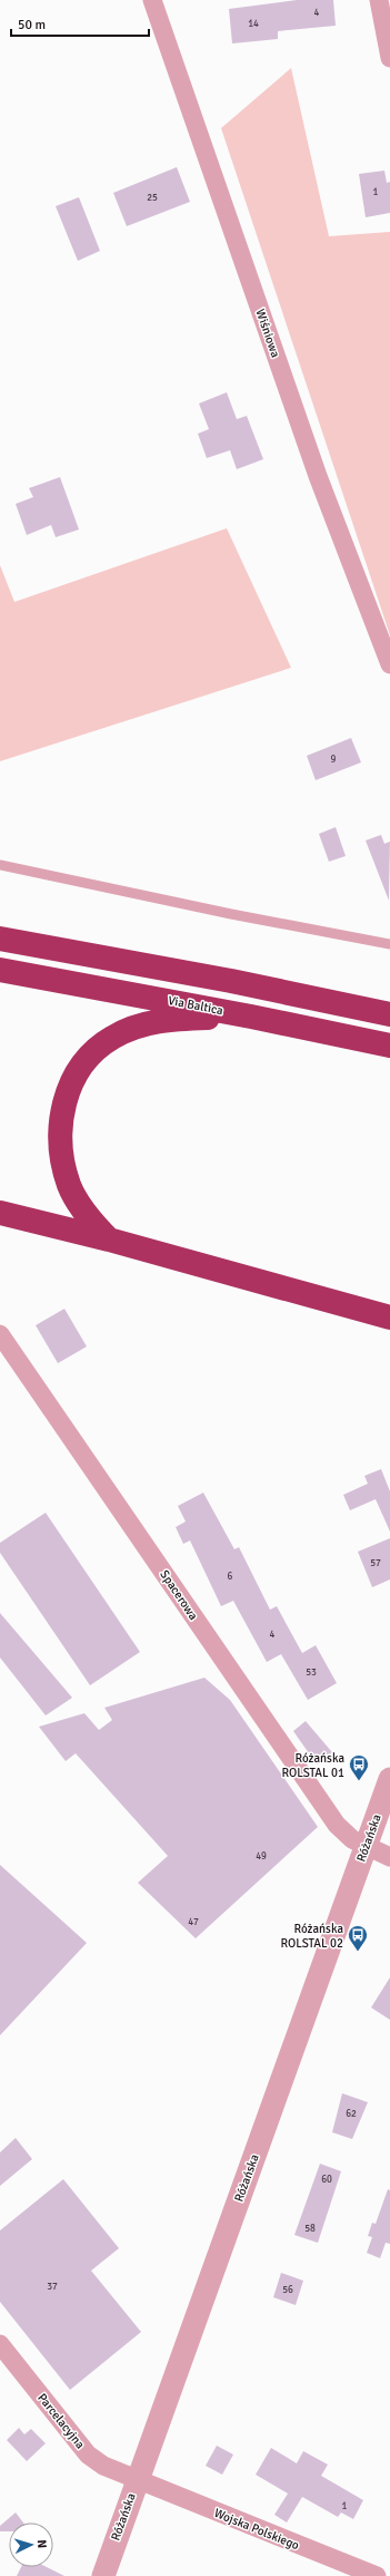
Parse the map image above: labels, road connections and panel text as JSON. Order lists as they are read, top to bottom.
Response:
{
  "streets": {
    "highway": ["Via Baltica"],
    "street": [
      "Wiśniowa",
      "Spacerowa",
      "Różańska",
      "Parcelacyjna",
      "Wojska Polskiego"
    ]
  },
  "crossings": [
    ["Spacerowa", "Różańska"],
    ["Różańska", "Parcelacyjna"],
    ["Różańska", "Wojska Polskiego"],
    ["Parcelacyjna", "Wojska Polskiego"]
  ],
  "places": {
    "bus stop": ["Różańska ROLSTAL 01", "Różańska ROLSTAL 02"]
  },
  "house_numbers": [
    "4",
    "14",
    "1",
    "25",
    "9",
    "57",
    "6",
    "4",
    "53",
    "49",
    "47",
    "62",
    "60",
    "58",
    "37",
    "56",
    "1"
  ],
  "scale_bar": "50 m",
  "north": "right"
}
